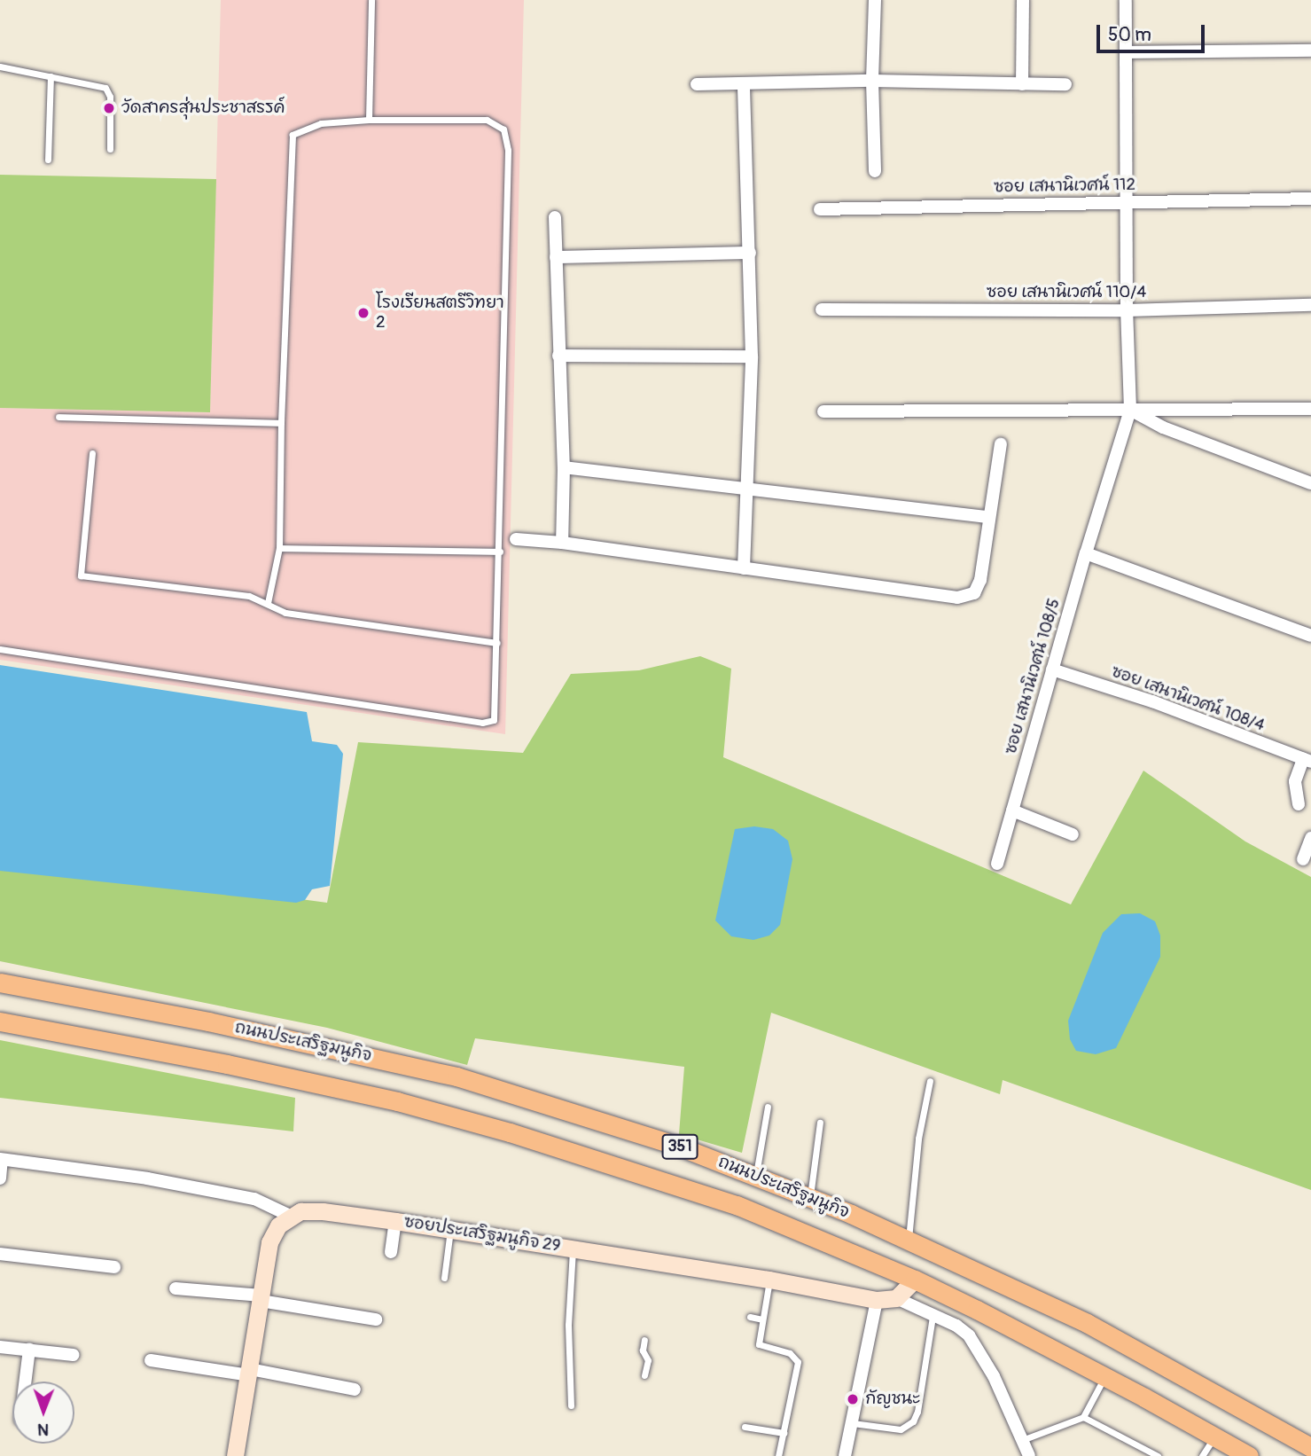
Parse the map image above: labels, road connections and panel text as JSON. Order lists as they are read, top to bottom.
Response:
{
  "streets": {
    "main road": ["ถนนประเสริฐมนูกิจ", "351"],
    "street": [
      "ซอย เสนานิเวศน์ 112",
      "ซอย เสนานิเวศน์ 110/4",
      "ซอย เสนานิเวศน์ 108/5",
      "ซอย เสนานิเวศน์ 108/4",
      "ซอยประเสริฐมนูกิจ 29"
    ]
  },
  "crossings": [
    ["ซอย เสนานิเวศน์ 112", "ซอย เสนานิเวศน์ 108/5"],
    ["ซอย เสนานิเวศน์ 110/4", "ซอย เสนานิเวศน์ 108/5"],
    ["ซอย เสนานิเวศน์ 108/5", "ซอย เสนานิเวศน์ 108/4"]
  ],
  "places": ["วัดสาครสุ่นประชาสรรค์", "โรงเรียนสตรีวิทยา 2", "กัญชนะ"],
  "scale_bar": "50 m",
  "north": "bottom"
}
